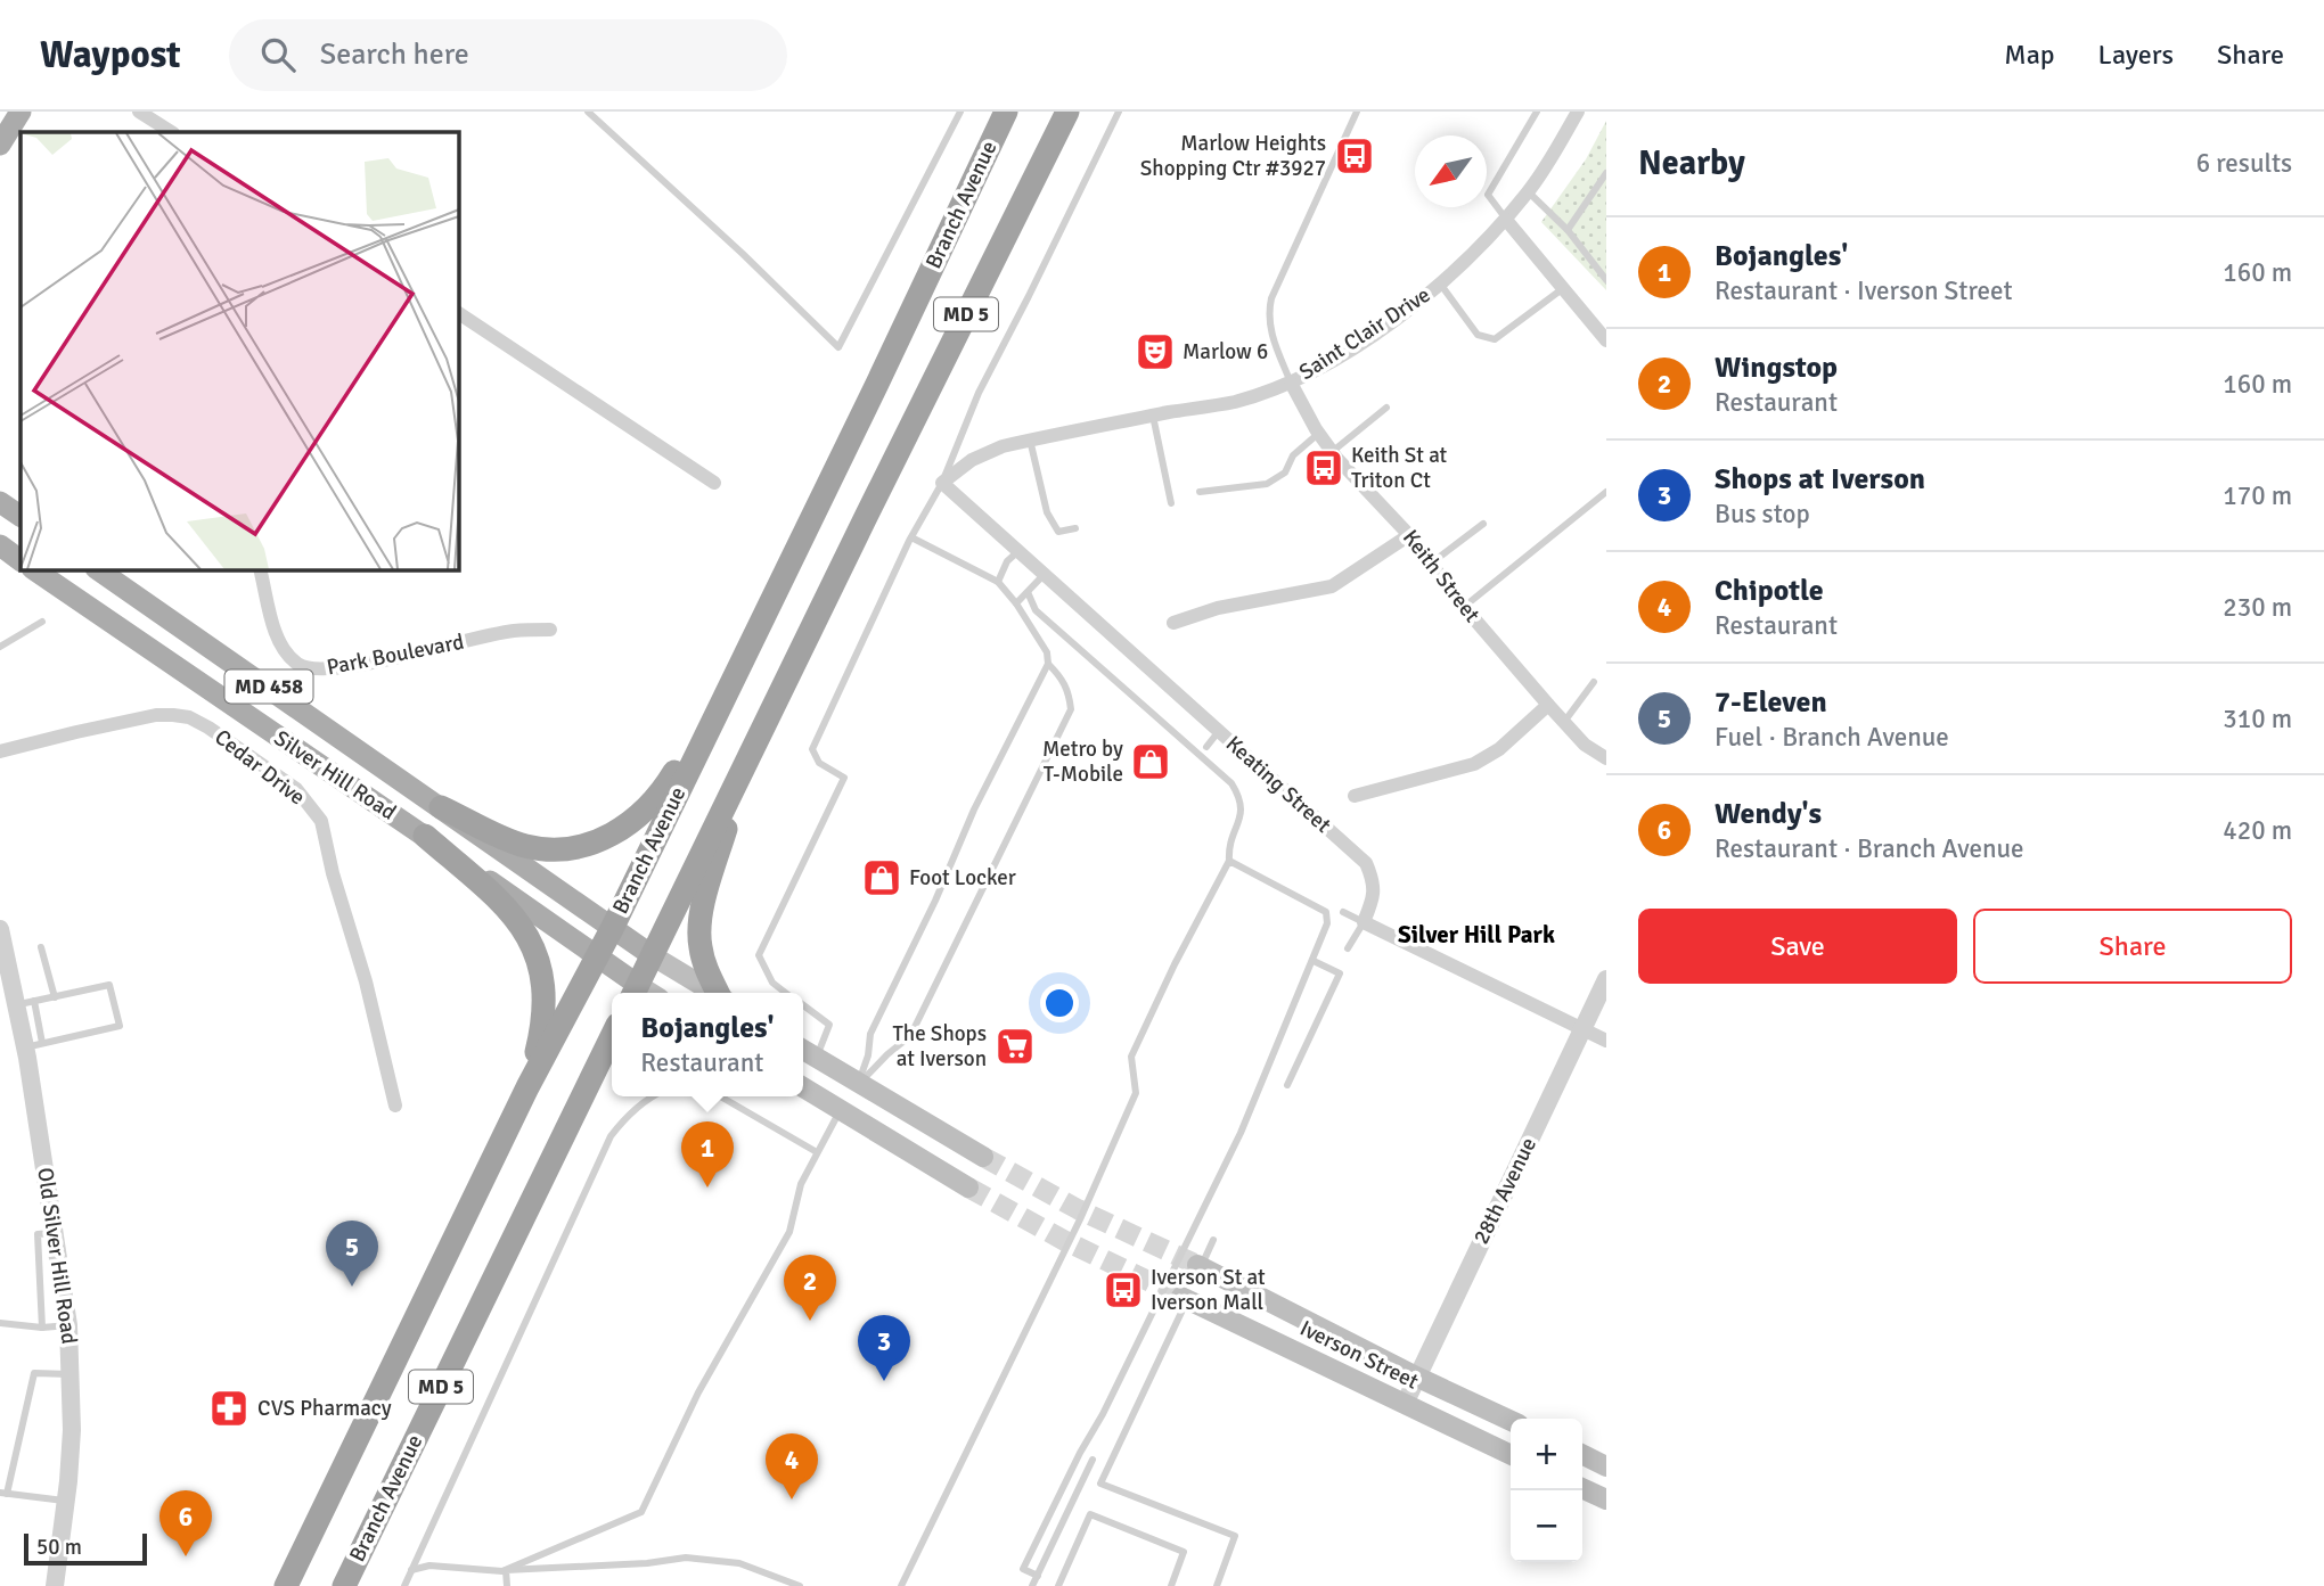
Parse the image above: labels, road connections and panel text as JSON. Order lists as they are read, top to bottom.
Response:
{
  "streets": {
    "highway": ["Branch Avenue", "MD 5"],
    "main road": ["MD 458", "Silver Hill Road", "Iverson Street"],
    "street": [
      "Saint Clair Drive",
      "Keith Street",
      "Park Boulevard",
      "Cedar Drive",
      "Keating Street",
      "28th Avenue",
      "Old Silver Hill Road"
    ]
  },
  "crossings": [
    ["Branch Avenue", "Silver Hill Road"],
    ["MD 5", "Silver Hill Road"],
    ["Saint Clair Drive", "Keith Street"],
    ["Saint Clair Drive", "Keating Street"],
    ["28th Avenue", "Iverson Street"]
  ],
  "districts": ["Silver Hill Park"],
  "places": {
    "bus stop": ["Marlow Heights Shopping Ctr #3927", "Keith St at Triton Ct", "Iverson St at Iverson Mall"],
    "theatre": ["Marlow 6"],
    "shop": ["Metro by T-Mobile", "Foot Locker"],
    "supermarket": ["The Shops at Iverson"],
    "pharmacy": ["CVS Pharmacy"]
  },
  "scale_bar": "50 m",
  "north": "bottom left",
  "page": {
    "header": "Waypost",
    "search": "Search here",
    "nav": ["Map", "Layers", "Share"],
    "heading": ["Nearby", "6 results"],
    "list": [
      {
        "mark": "1",
        "name": "Bojangles'",
        "note": "Restaurant · Iverson Street",
        "value": "160 m"
      },
      {
        "mark": "2",
        "name": "Wingstop",
        "note": "Restaurant",
        "value": "160 m"
      },
      {
        "mark": "3",
        "name": "Shops at Iverson",
        "note": "Bus stop",
        "value": "170 m"
      },
      {
        "mark": "4",
        "name": "Chipotle",
        "note": "Restaurant",
        "value": "230 m"
      },
      {
        "mark": "5",
        "name": "7-Eleven",
        "note": "Fuel · Branch Avenue",
        "value": "310 m"
      },
      {
        "mark": "6",
        "name": "Wendy's",
        "note": "Restaurant · Branch Avenue",
        "value": "420 m"
      }
    ],
    "buttons": ["Save", "Share"],
    "popup": ["Bojangles'", "Restaurant"],
    "pins": [
      "1",
      "5",
      "2",
      "3",
      "4",
      "6"
    ],
    "map_buttons": ["+", "−"],
    "scale": "50 m"
  }
}
